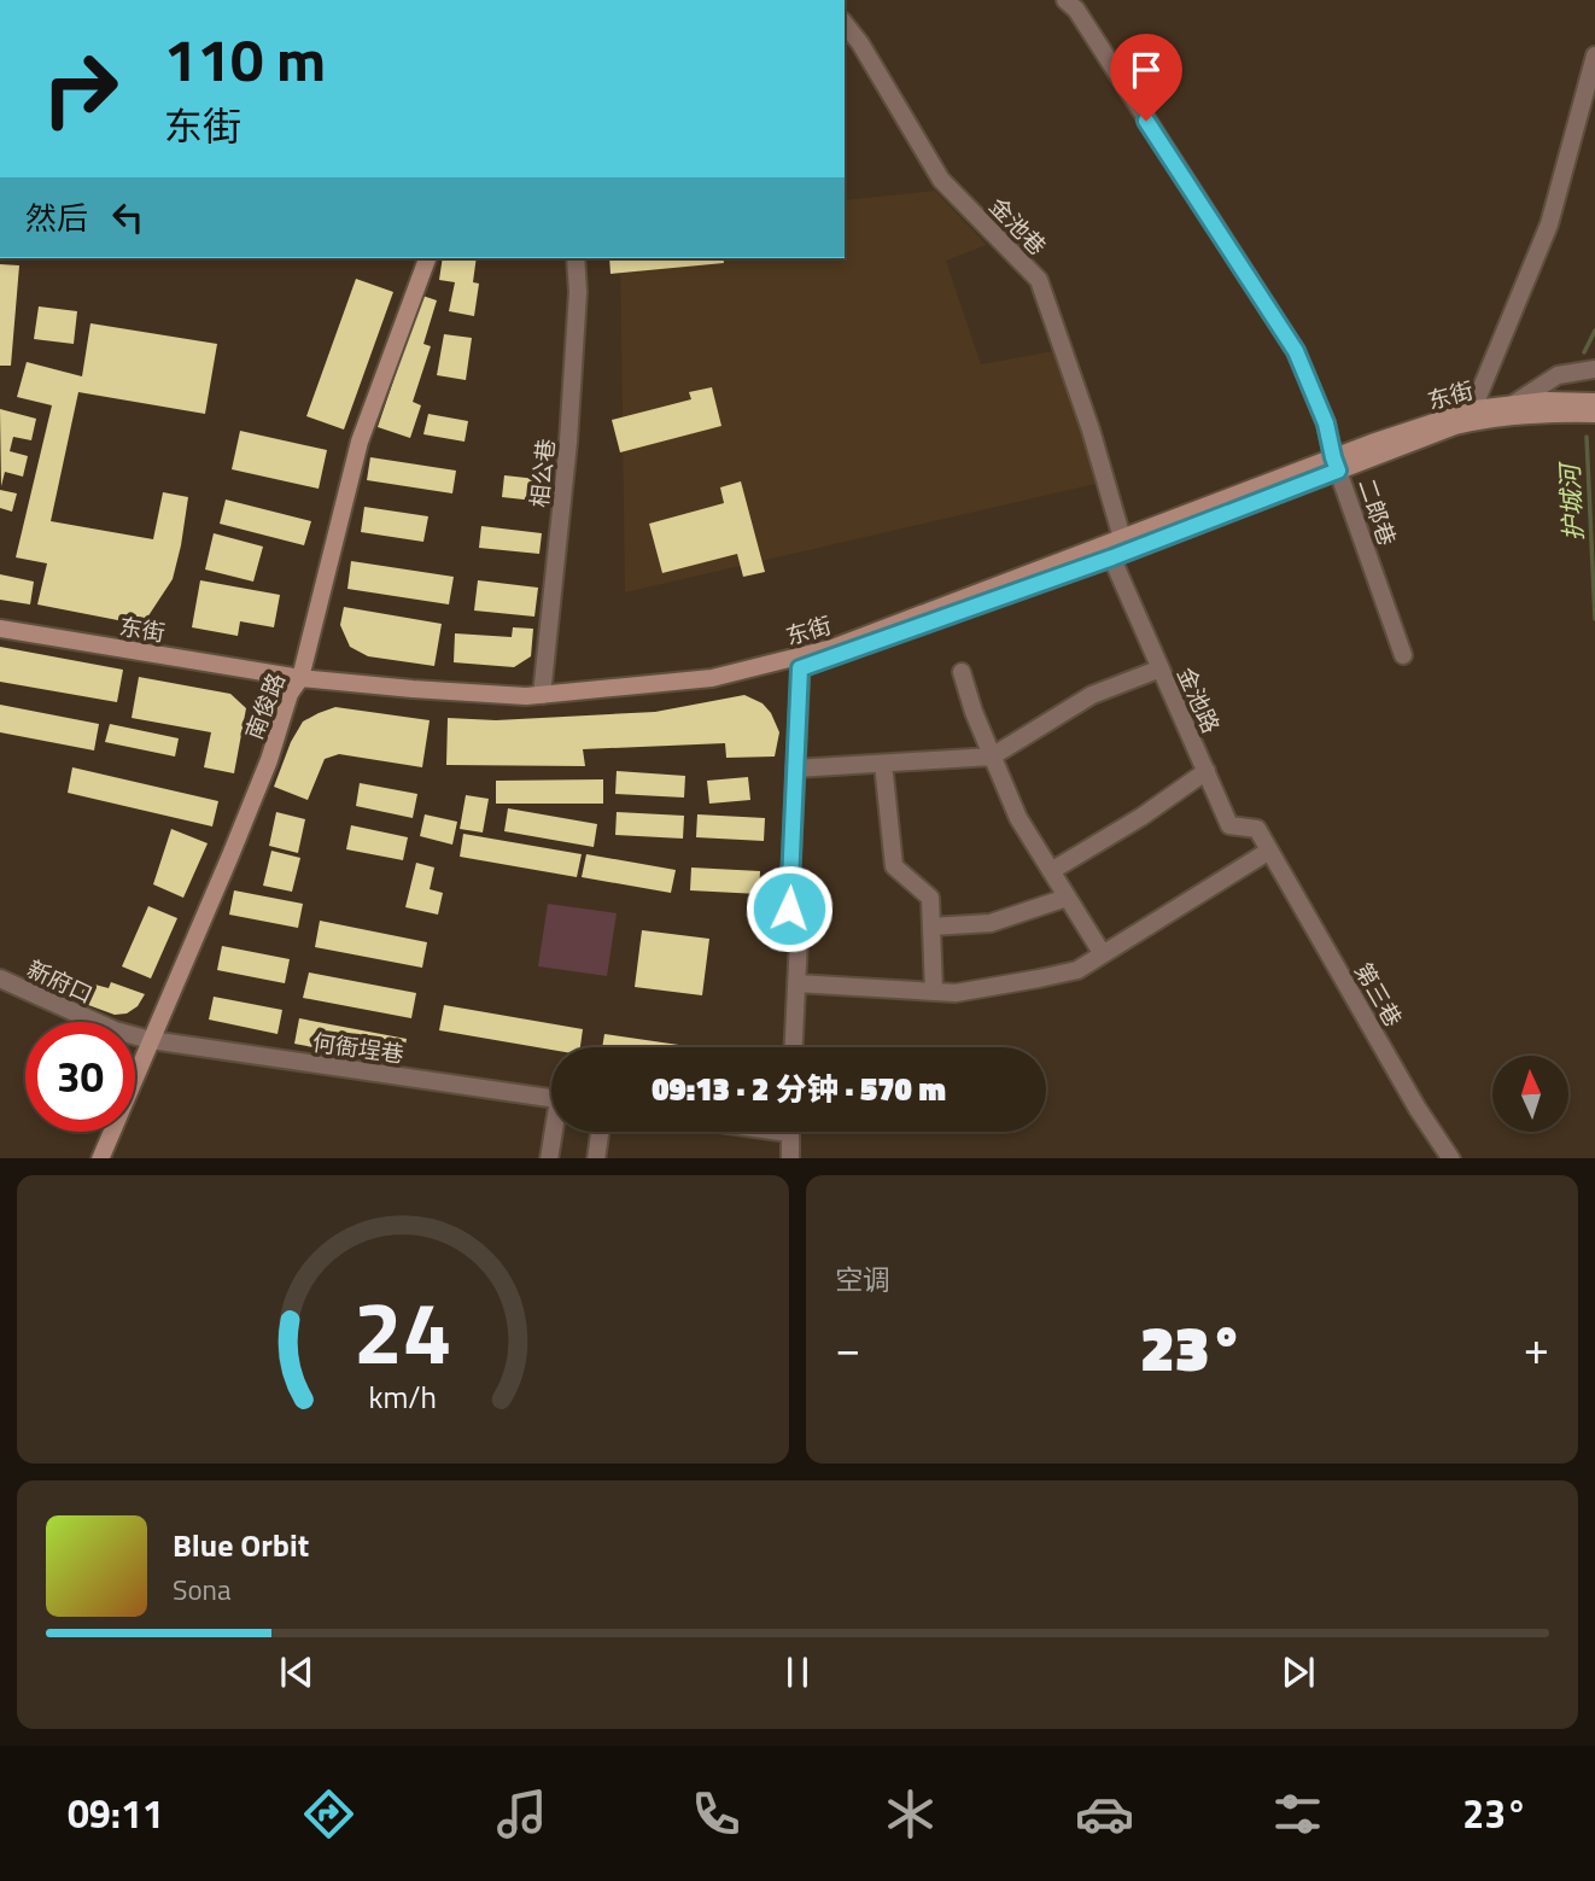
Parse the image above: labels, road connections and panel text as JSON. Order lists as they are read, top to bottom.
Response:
{
  "streets": {
    "main road": ["东街", "南俊路"],
    "street": [
      "金池巷",
      "相公巷",
      "二郎巷",
      "金池路",
      "新府口",
      "第三巷",
      "何衙埕巷"
    ]
  },
  "crossings": [
    ["金池巷", "东街"],
    ["金池巷", "金池路"],
    ["东街", "相公巷"],
    ["东街", "二郎巷"],
    ["东街", "金池路"],
    ["东街", "南俊路"],
    ["金池路", "第三巷"],
    ["南俊路", "新府口"],
    ["南俊路", "何衙埕巷"],
    ["新府口", "何衙埕巷"]
  ],
  "water": ["护城河"],
  "north": "top",
  "page": {
    "turn": ["110 m", "东街"],
    "then": "然后",
    "limit": "30",
    "trip": "09:13 · 2 分钟 · 570 m",
    "tile": "空调",
    "heat": ["−", "23°", "+"],
    "song": ["Blue Orbit", "Sona"],
    "tabs": ["09:11", "23°"],
    "gauge": ["24", "km/h"]
  }
}
